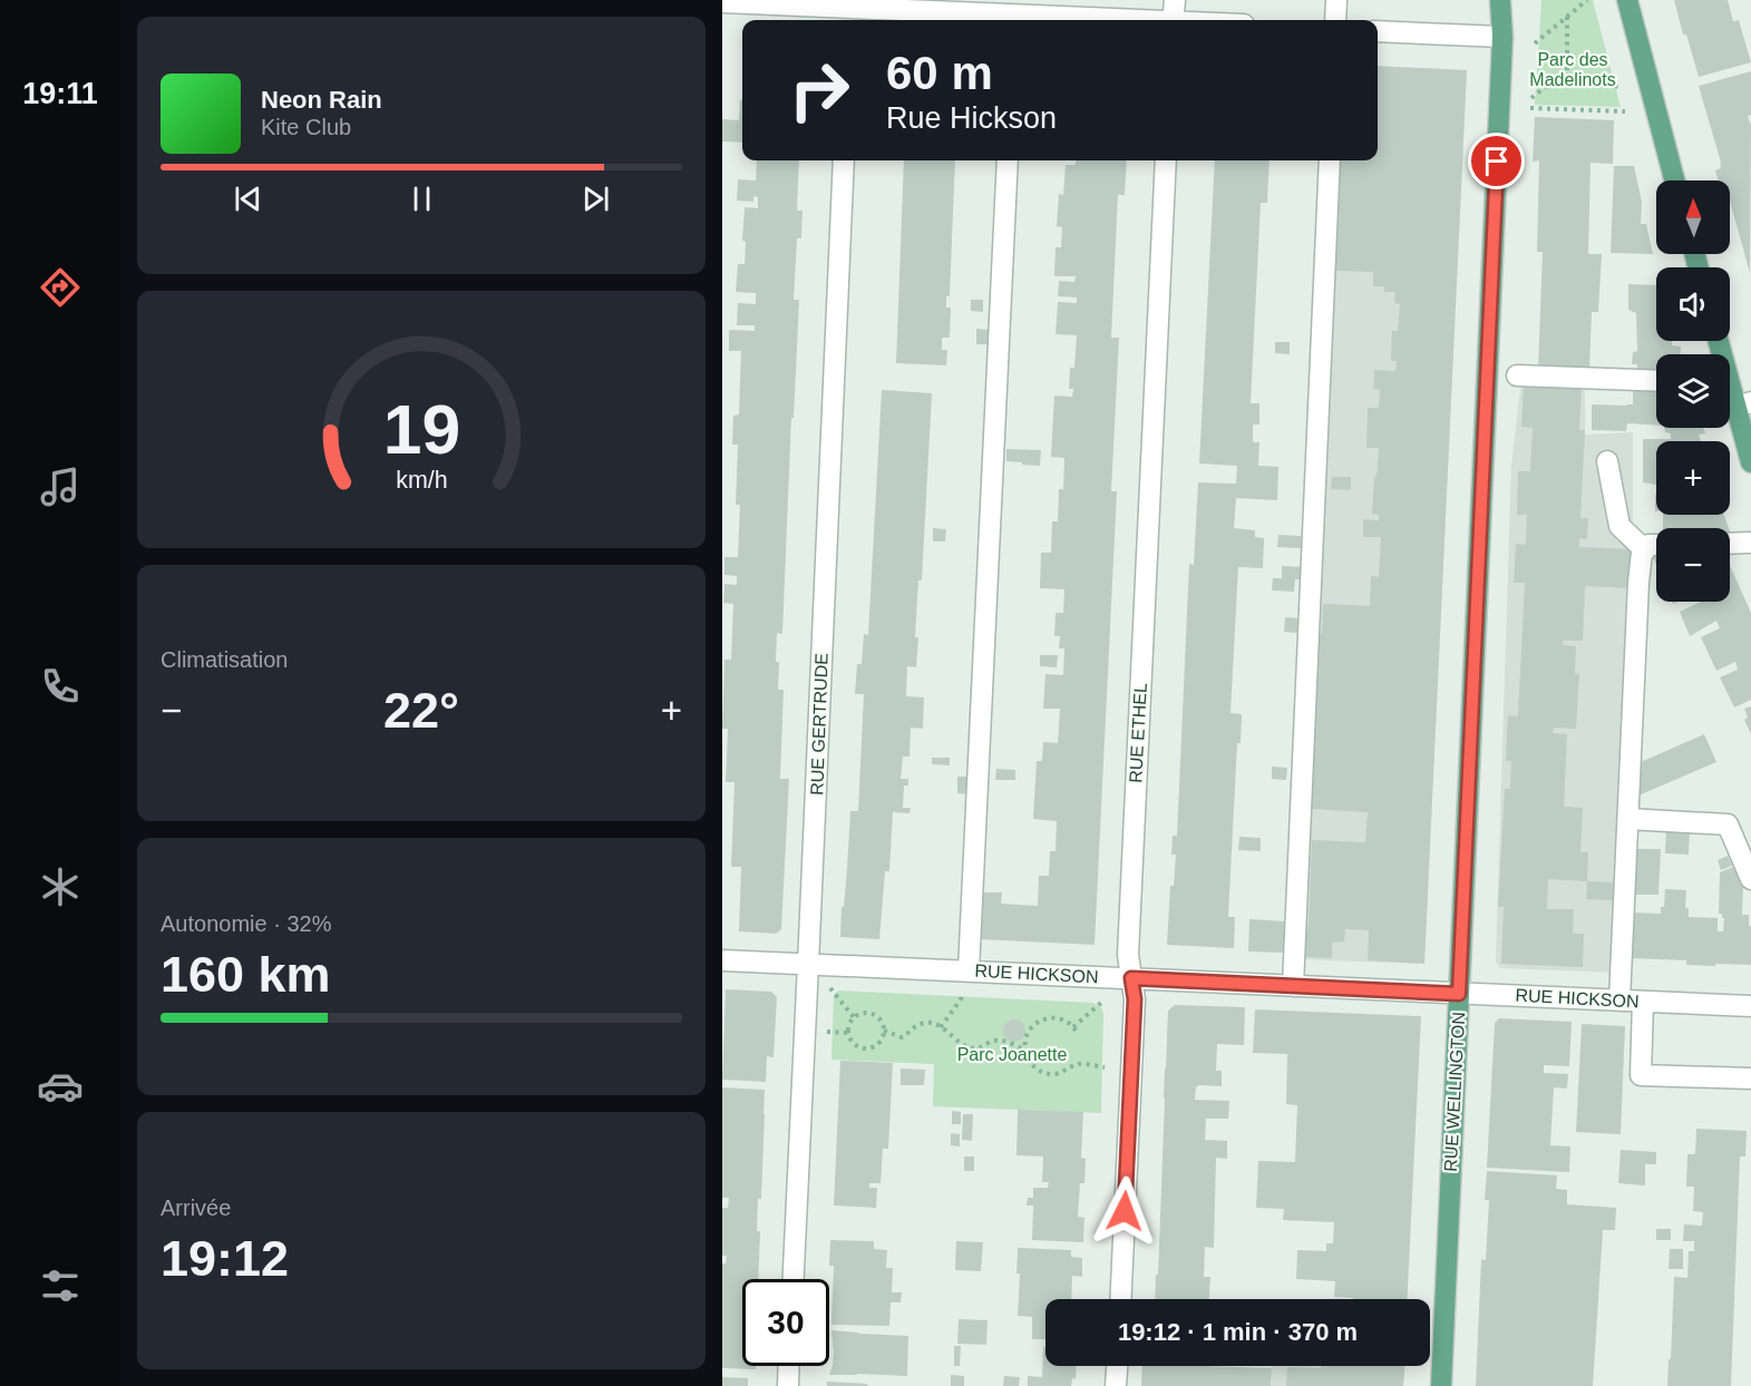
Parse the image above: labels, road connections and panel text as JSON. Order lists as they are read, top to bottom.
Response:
{
  "streets": {
    "main road": ["RUE WELLINGTON"],
    "street": ["RUE GERTRUDE", "RUE ETHEL", "RUE HICKSON"]
  },
  "crossings": [
    ["RUE GERTRUDE", "RUE HICKSON"],
    ["RUE ETHEL", "RUE HICKSON"],
    ["RUE HICKSON", "RUE WELLINGTON"]
  ],
  "parks": ["Parc des Madelinots", "Parc Joanette"],
  "north": "top",
  "page": {
    "tabs": "19:11",
    "turn": ["60 m", "Rue Hickson"],
    "song": ["Neon Rain", "Kite Club"],
    "map_buttons": ["+", "−"],
    "tile": [
      "Climatisation",
      ["Autonomie · 32%", "160 km"],
      ["Arrivée", "19:12"]
    ],
    "heat": ["−", "22°", "+"],
    "limit": "30",
    "trip": "19:12 · 1 min · 370 m",
    "gauge": ["19", "km/h"]
  }
}
